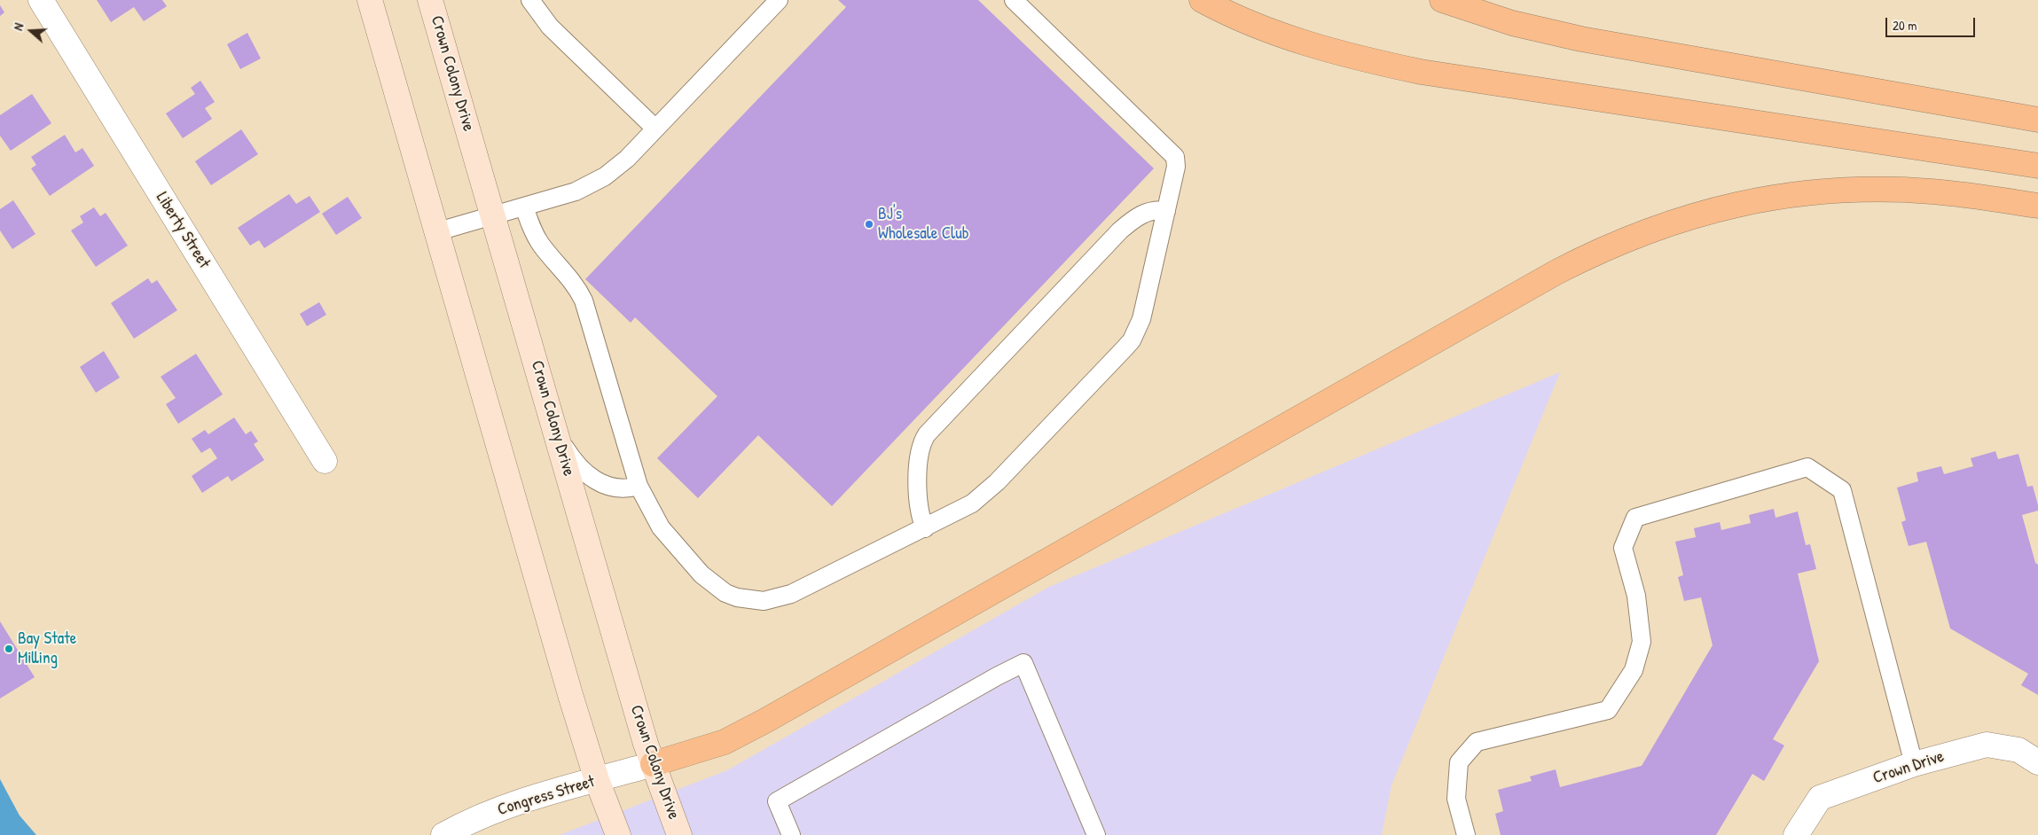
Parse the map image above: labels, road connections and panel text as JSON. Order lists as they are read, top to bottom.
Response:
{
  "streets": {
    "street": [
      "Crown Colony Drive",
      "Liberty Street",
      "Crown Drive",
      "Congress Street"
    ]
  },
  "crossings": [
    ["Crown Colony Drive", "Congress Street"]
  ],
  "places": ["BJ's Wholesale Club", "Bay State Milling"],
  "scale_bar": "20 m",
  "north": "left"
}
